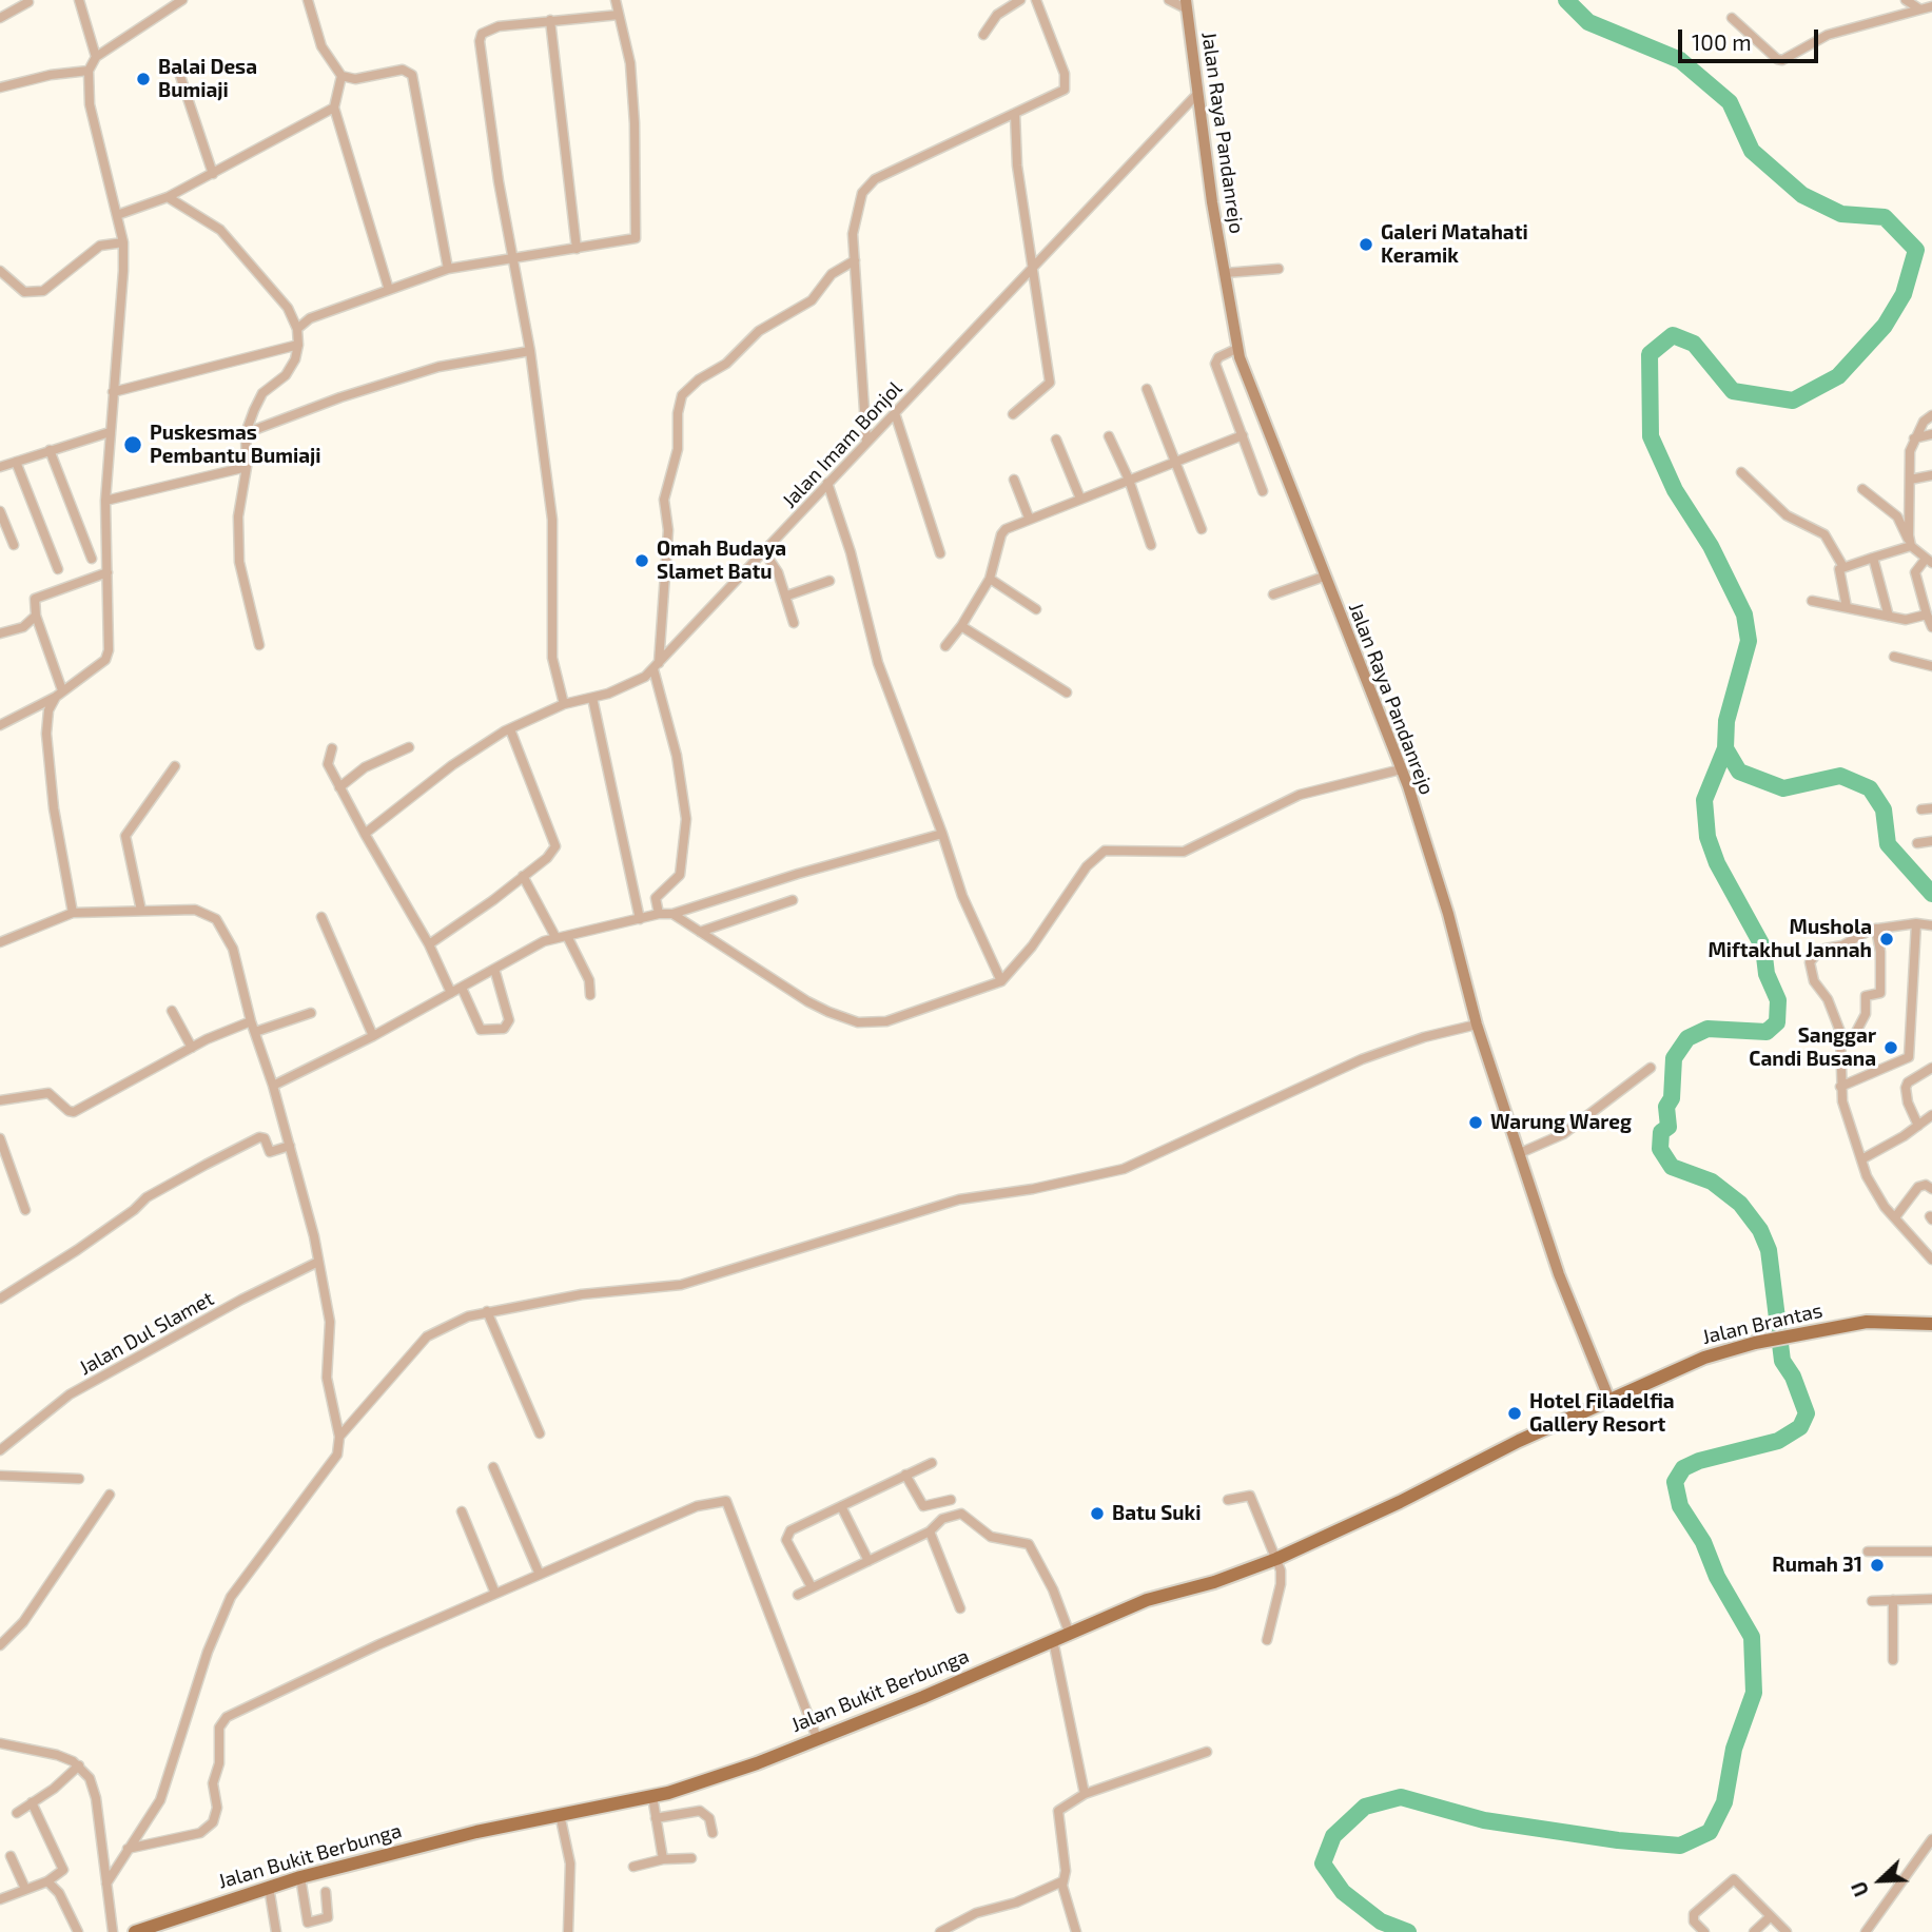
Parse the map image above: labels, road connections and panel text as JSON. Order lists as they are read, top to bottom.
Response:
{
  "streets": {
    "main road": ["Jalan Raya Pandanrejo", "Jalan Brantas", "Jalan Bukit Berbunga"],
    "street": ["Jalan Imam Bonjol", "Jalan Dul Slamet"]
  },
  "crossings": [
    ["Jalan Raya Pandanrejo", "Jalan Imam Bonjol"],
    ["Jalan Raya Pandanrejo", "Jalan Brantas"],
    ["Jalan Raya Pandanrejo", "Jalan Bukit Berbunga"],
    ["Jalan Brantas", "Jalan Bukit Berbunga"]
  ],
  "places": [
    "Balai Desa Bumiaji",
    "Galeri Matahati Keramik",
    "Puskesmas Pembantu Bumiaji",
    "Omah Budaya Slamet Batu",
    "Mushola Miftakhul Jannah",
    "Sanggar Candi Busana",
    "Warung Wareg",
    "Hotel Filadelfia Gallery Resort",
    "Batu Suki",
    "Rumah 31"
  ],
  "scale_bar": "100 m",
  "north": "bottom left"
}
